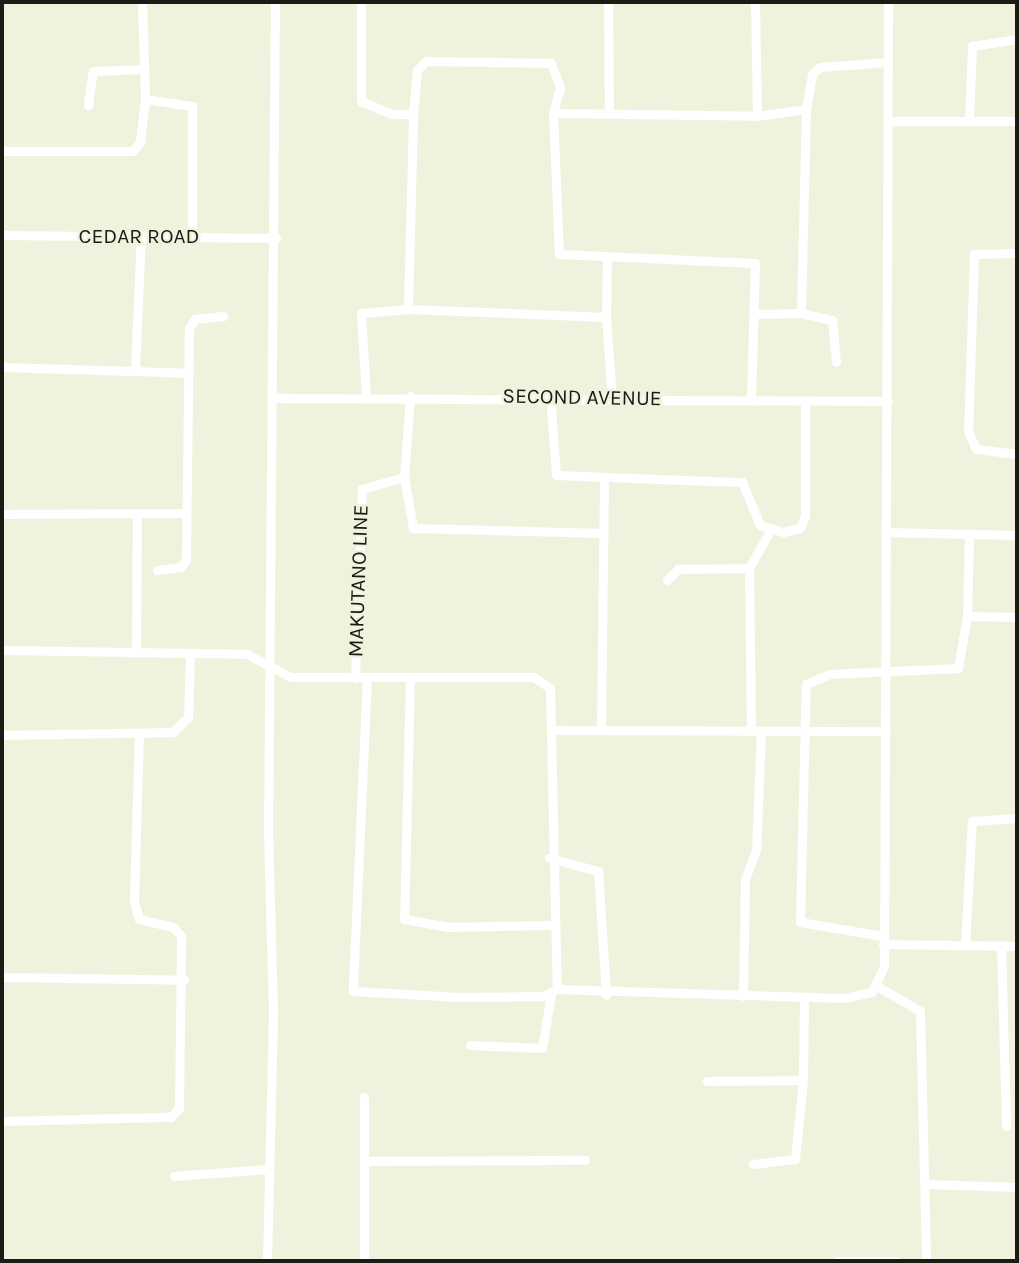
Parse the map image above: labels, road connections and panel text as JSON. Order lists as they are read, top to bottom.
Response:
{
  "streets": {
    "street": ["CEDAR ROAD", "SECOND AVENUE", "MAKUTANO LINE"]
  }
}
